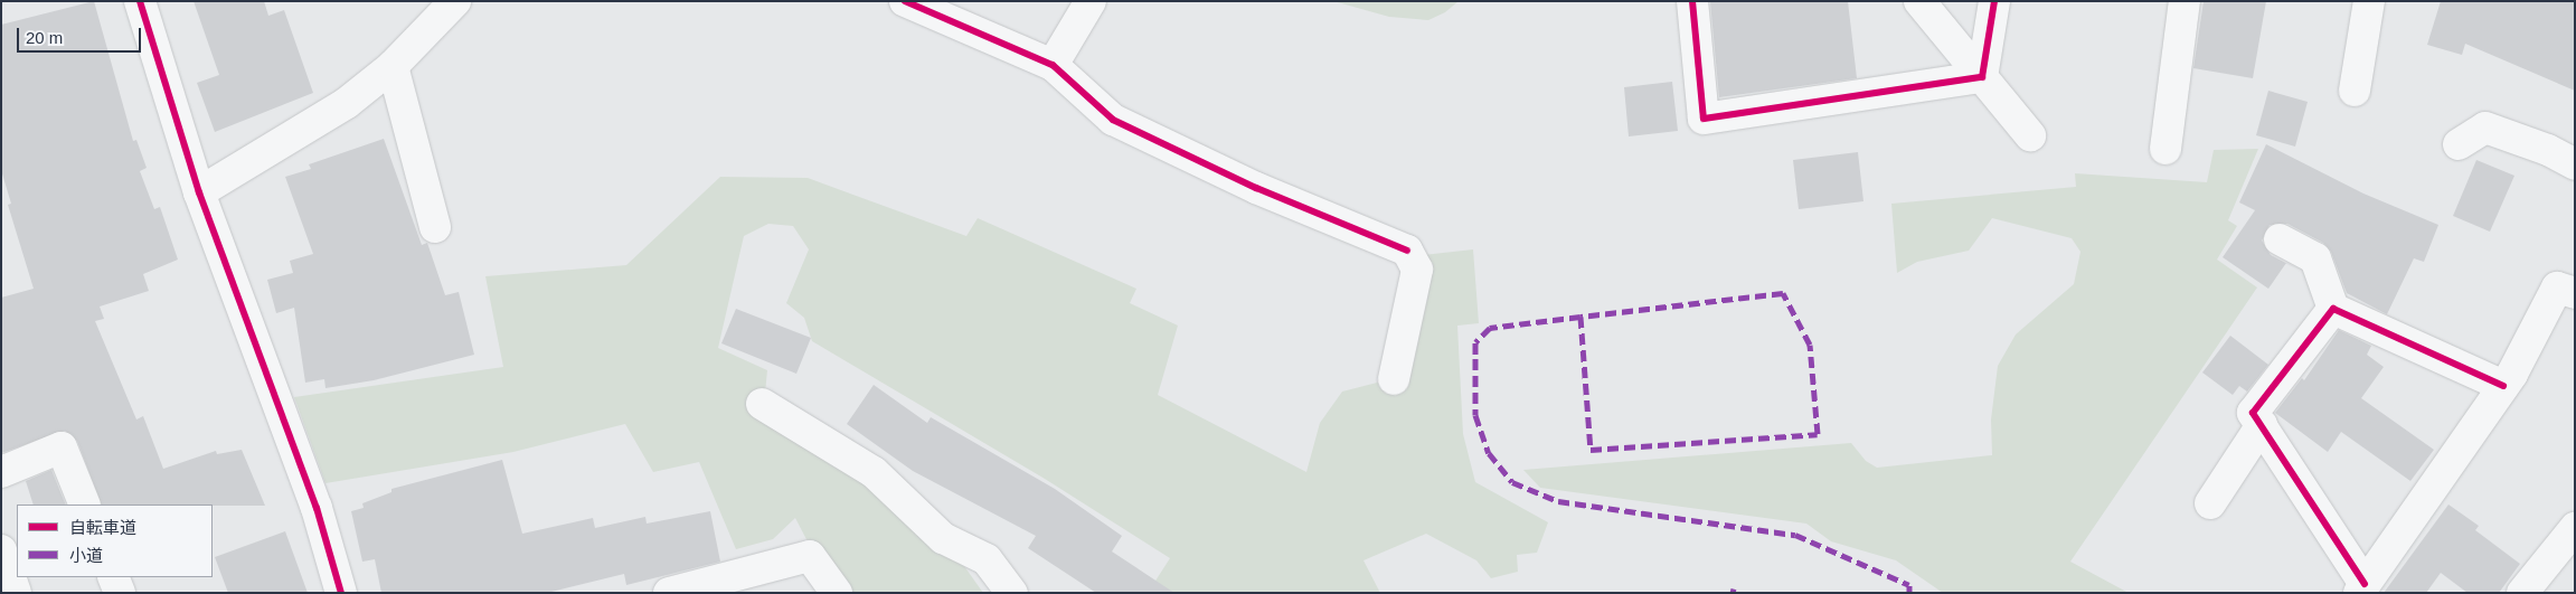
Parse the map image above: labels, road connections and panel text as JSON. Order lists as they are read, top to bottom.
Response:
{
  "legend": ["自転車道", "小道"],
  "scale_bar": "20 m"
}
